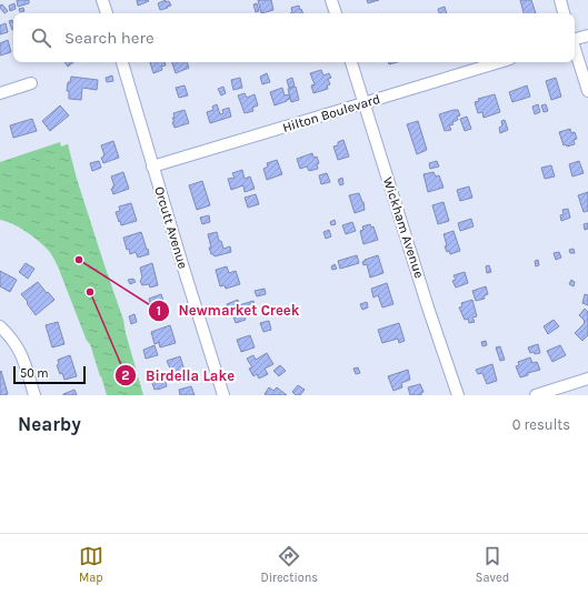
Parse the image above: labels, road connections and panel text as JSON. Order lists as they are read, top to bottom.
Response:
{
  "streets": {
    "street": ["Hilton Boulevard", "Orcutt Avenue", "Wickham Avenue"]
  },
  "crossings": [
    ["Hilton Boulevard", "Orcutt Avenue"],
    ["Hilton Boulevard", "Wickham Avenue"]
  ],
  "places": ["Newmarket Creek", "Birdella Lake"],
  "scale_bar": "50 m",
  "page": {
    "search": "Search here",
    "scale": "50 m",
    "heading": ["Nearby", "0 results"],
    "nav": ["Map", "Directions", "Saved"]
  }
}
